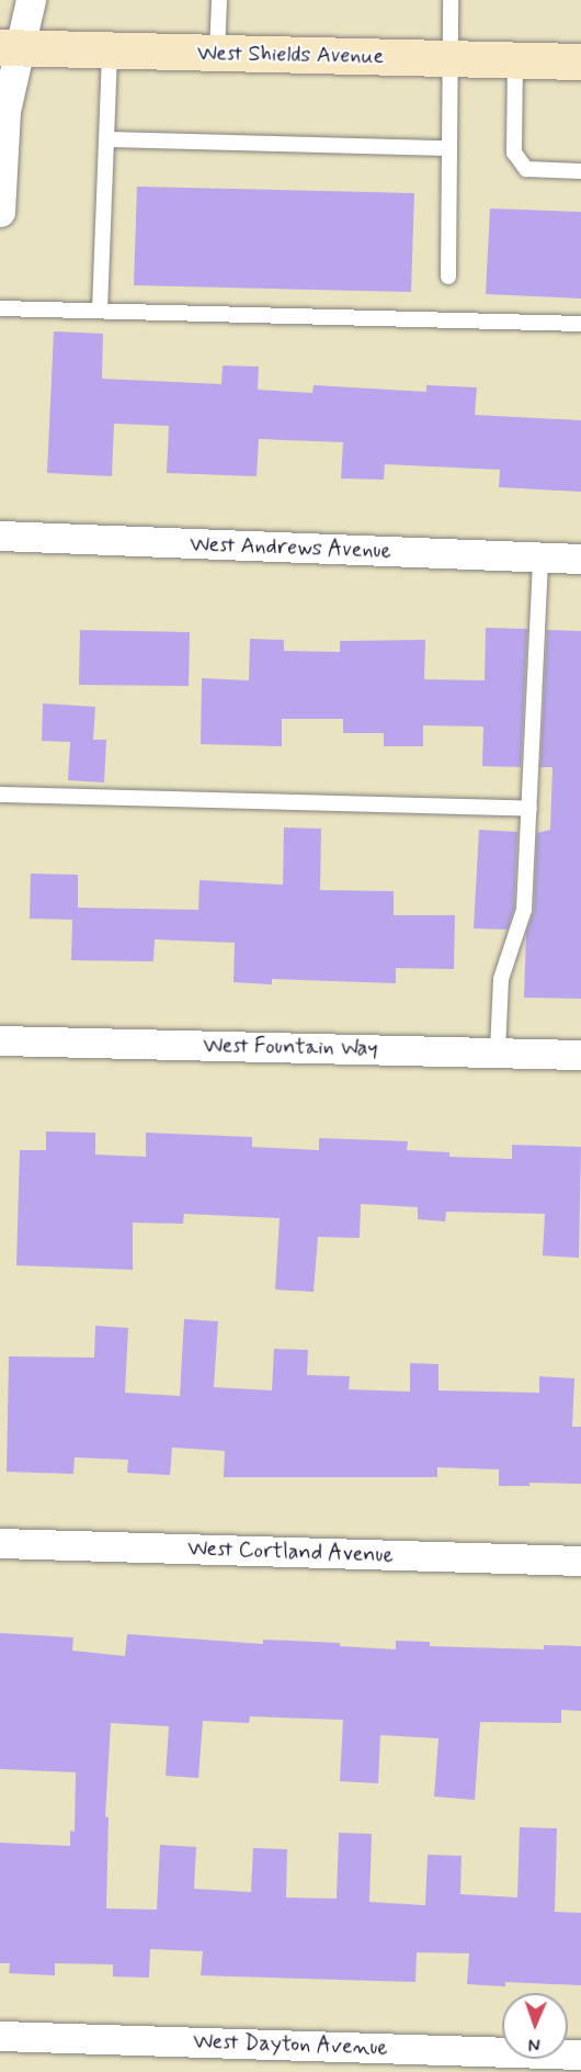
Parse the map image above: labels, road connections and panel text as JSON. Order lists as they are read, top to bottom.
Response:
{
  "streets": {
    "main road": ["West Shields Avenue"],
    "street": [
      "West Andrews Avenue",
      "West Fountain Way",
      "West Cortland Avenue",
      "West Dayton Avenue"
    ]
  },
  "north": "bottom"
}
